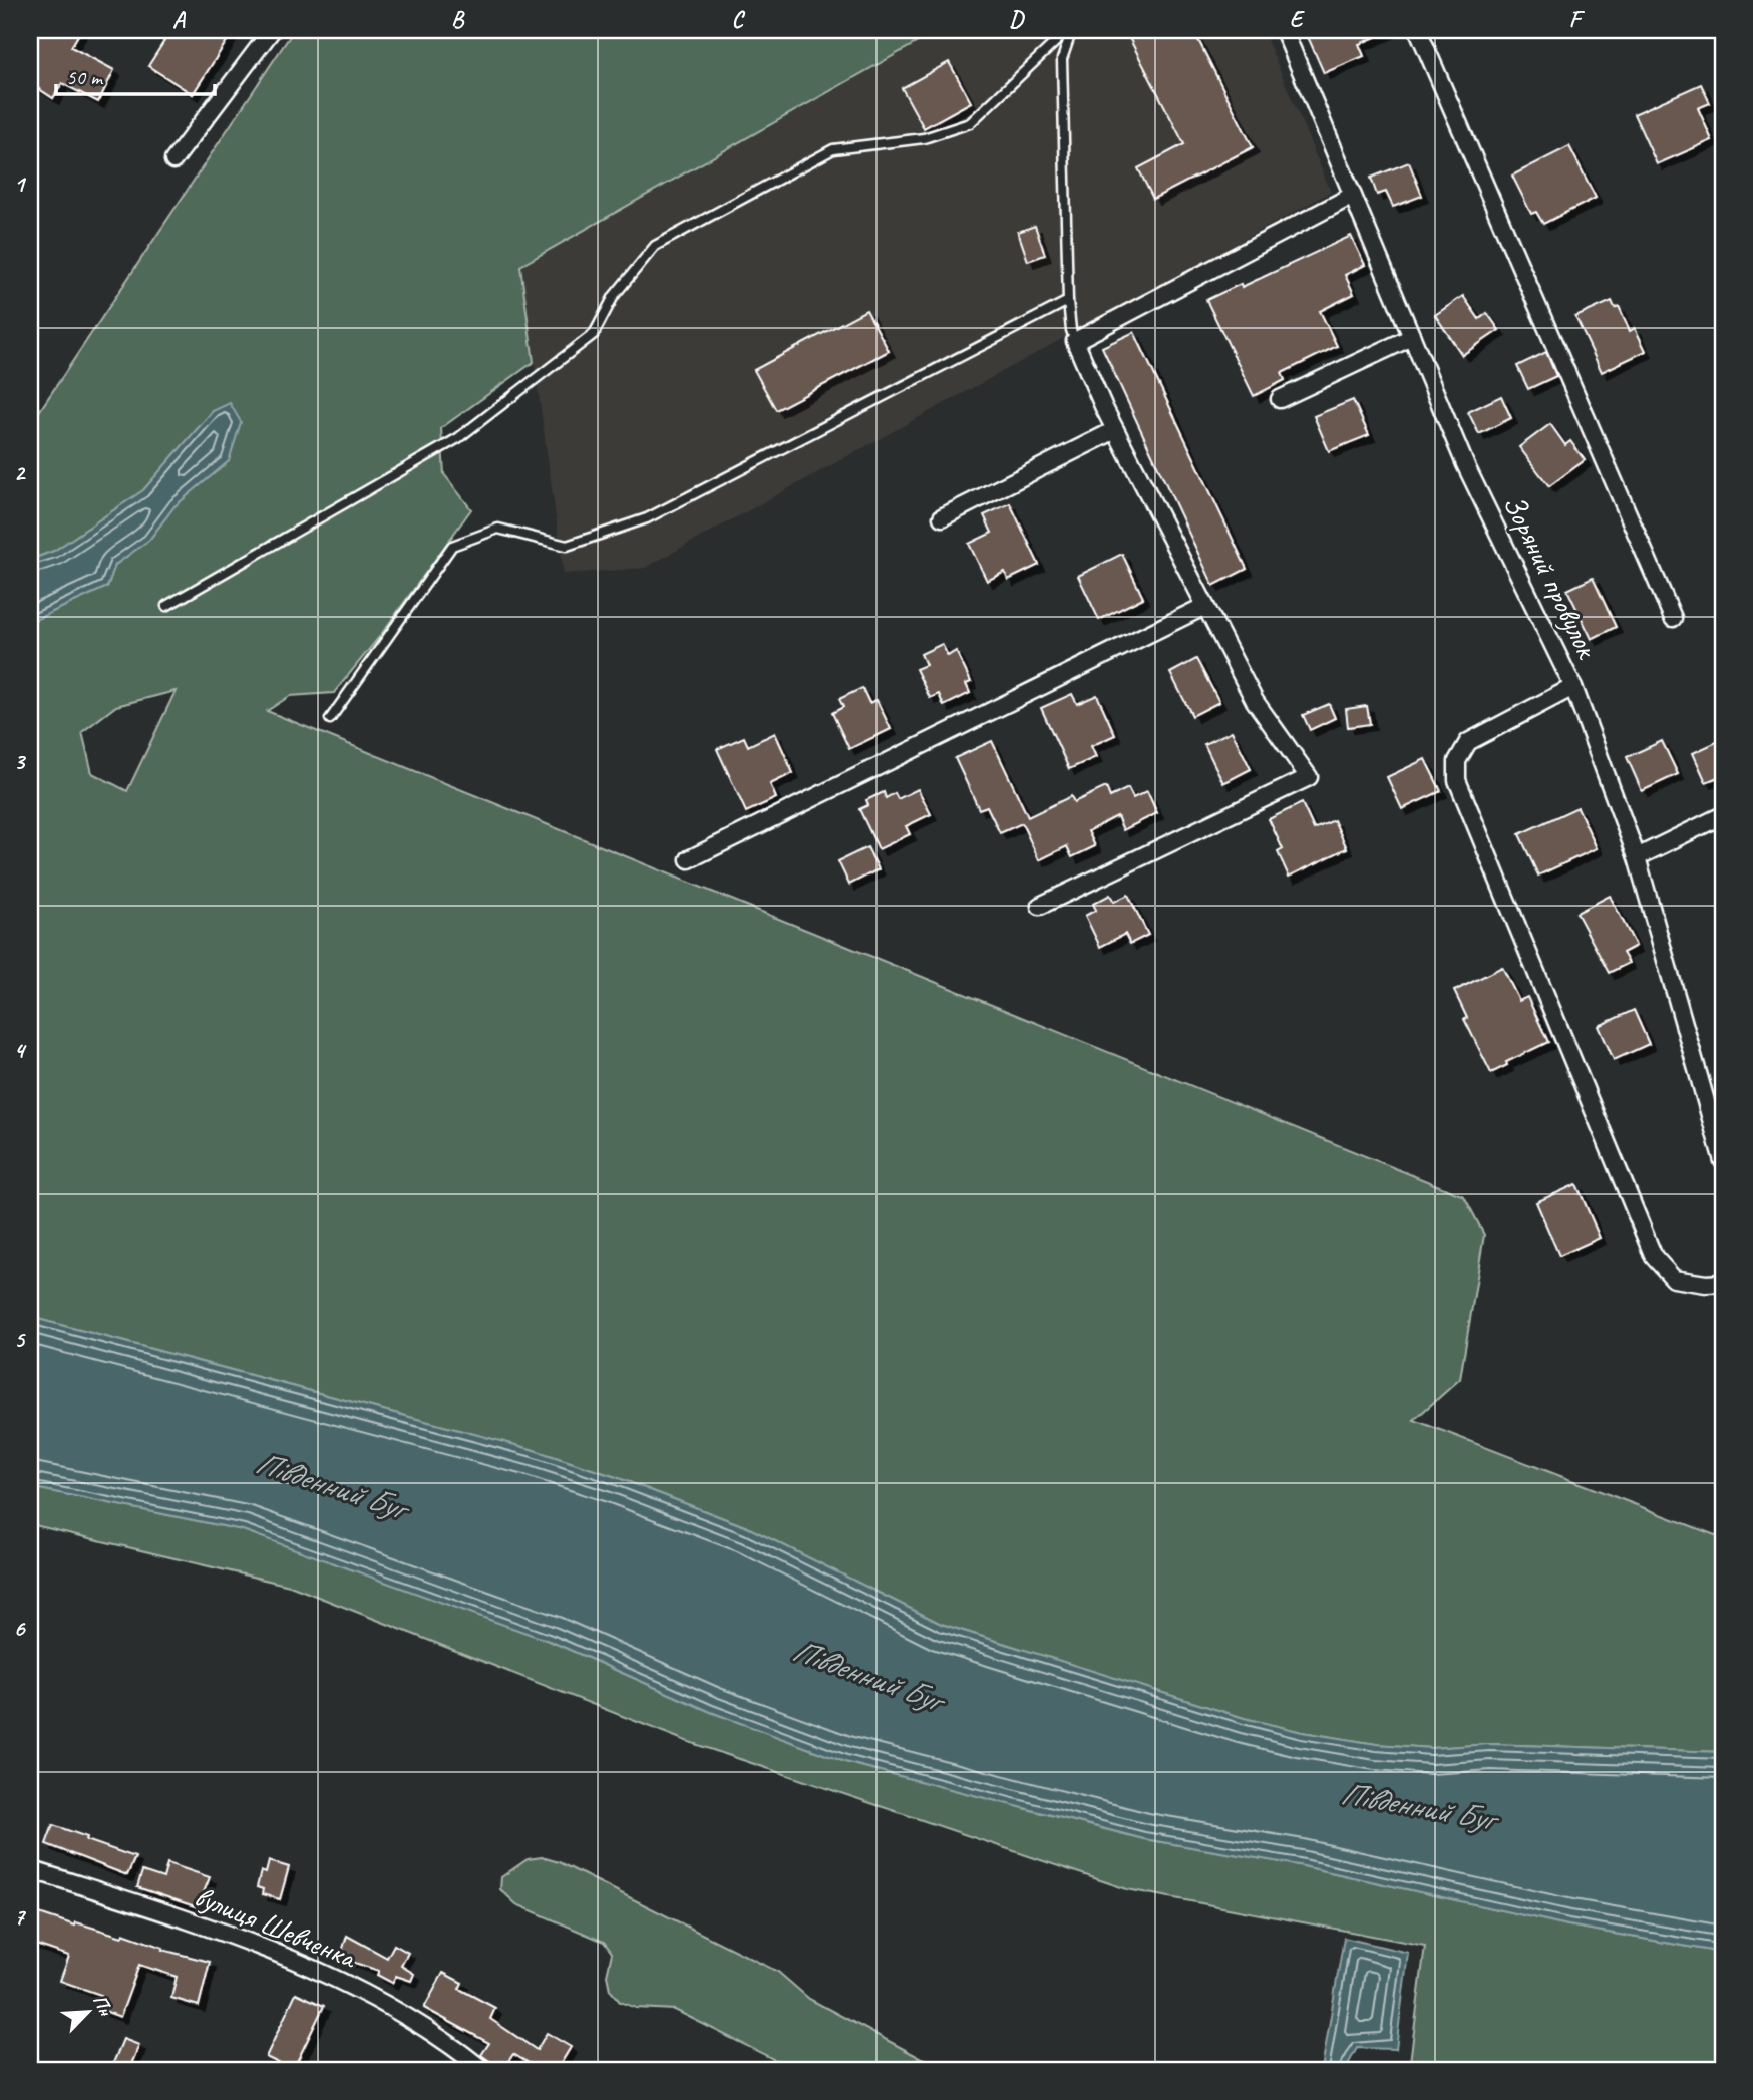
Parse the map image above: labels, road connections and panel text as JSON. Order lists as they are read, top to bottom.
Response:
{
  "streets": {
    "street": ["Зоряний провулок", "вулиця Шевченка"]
  },
  "water": ["Південний Буг"],
  "scale_bar": "50 m",
  "north": "top right",
  "grid": {
    "columns": [
      "A",
      "B",
      "C",
      "D",
      "E",
      "F"
    ],
    "rows": [
      "1",
      "2",
      "3",
      "4",
      "5",
      "6",
      "7"
    ]
  }
}
